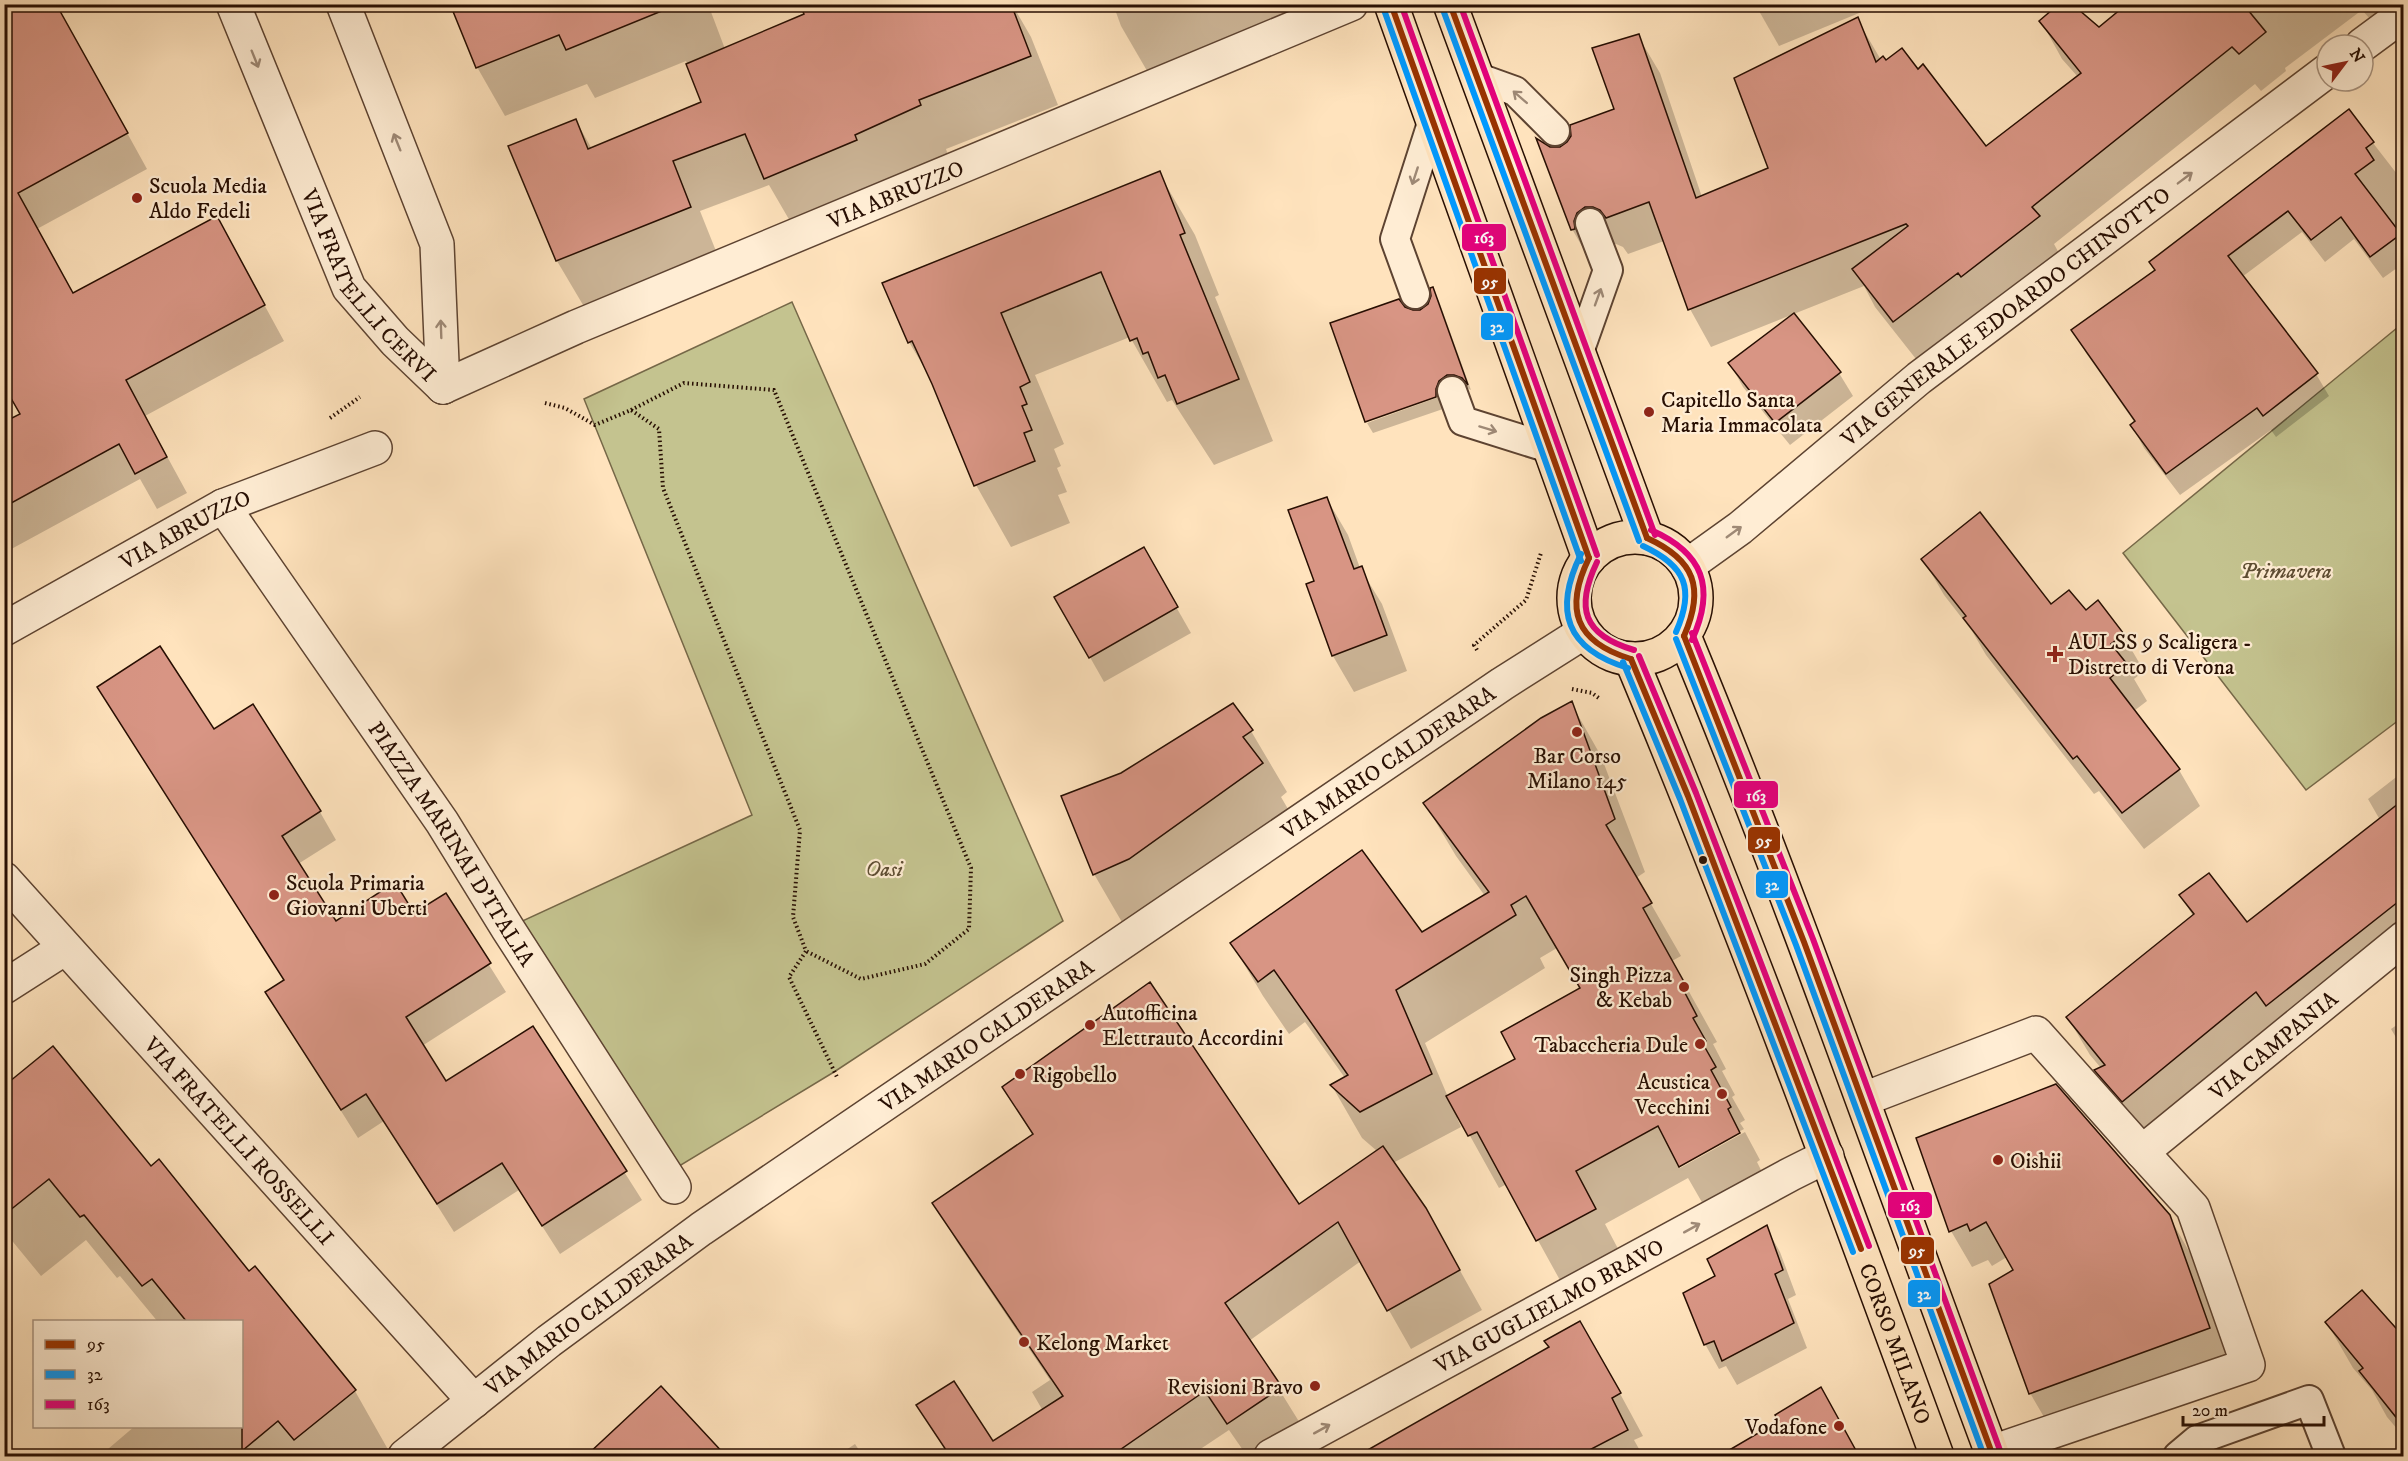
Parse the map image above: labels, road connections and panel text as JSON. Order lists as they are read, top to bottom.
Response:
{
  "streets": {
    "main road": ["CORSO MILANO"],
    "street": [
      "VIA ABRUZZO",
      "VIA FRATELLI CERVI",
      "VIA GENERALE EDOARDO CHINOTTO",
      "VIA MARIO CALDERARA",
      "PIAZZA MARINAI D'ITALIA",
      "VIA CAMPANIA",
      "VIA FRATELLI ROSSELLI",
      "VIA GUGLIELMO BRAVO"
    ]
  },
  "crossings": [
    ["VIA ABRUZZO", "VIA FRATELLI CERVI"],
    ["VIA ABRUZZO", "PIAZZA MARINAI D'ITALIA"],
    ["VIA GENERALE EDOARDO CHINOTTO", "VIA MARIO CALDERARA"],
    ["VIA GENERALE EDOARDO CHINOTTO", "CORSO MILANO"],
    ["VIA MARIO CALDERARA", "VIA FRATELLI ROSSELLI"],
    ["VIA MARIO CALDERARA", "CORSO MILANO"],
    ["VIA GUGLIELMO BRAVO", "CORSO MILANO"]
  ],
  "one_way": ["VIA GENERALE EDOARDO CHINOTTO", "VIA GUGLIELMO BRAVO"],
  "parks": ["Primavera", "Oasi"],
  "places": {
    "other": [
      "Scuola Media Aldo Fedeli",
      "Capitello Santa Maria Immacolata",
      "Bar Corso Milano 145",
      "Scuola Primaria Giovanni Uberti",
      "Singh Pizza & Kebab",
      "Autofficina Elettrauto Accordini",
      "Tabaccheria Dule",
      "Rigobello",
      "Acustica Vecchini",
      "Oishii",
      "Kelong Market",
      "Revisioni Bravo",
      "Vodafone"
    ],
    "health": ["AULSS 9 Scaligera - Distretto di Verona"]
  },
  "lines": ["transit line 95", "transit line 163", "transit line 32"],
  "legend": ["95", "32", "163"],
  "scale_bar": "20 m",
  "north": "top right"
}
